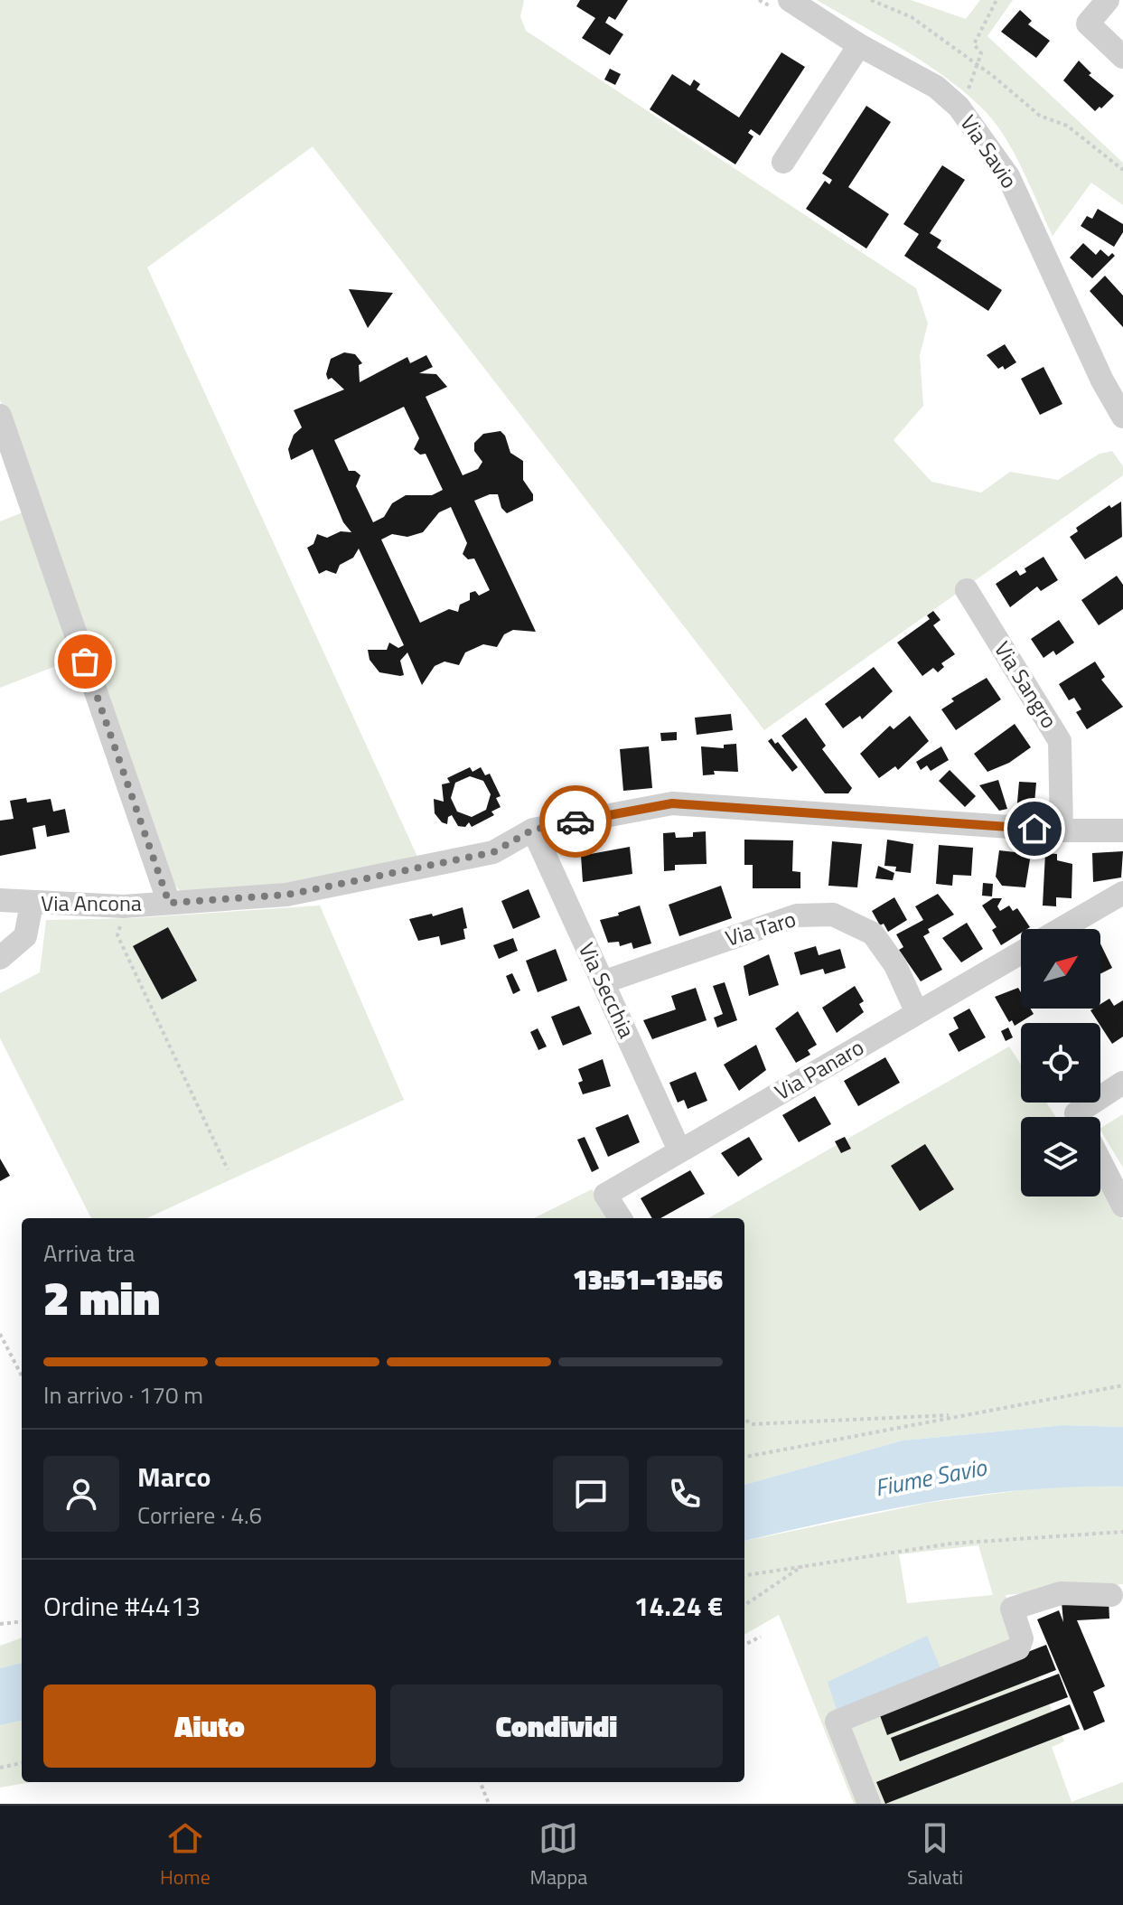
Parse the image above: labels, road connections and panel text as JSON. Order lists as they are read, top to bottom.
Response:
{
  "streets": {
    "street": [
      "Via Savio",
      "Via Sangro",
      "Via Ancona",
      "Via Taro",
      "Via Secchia",
      "Via Panaro"
    ]
  },
  "crossings": [
    ["Via Sangro", "Via Ancona"],
    ["Via Ancona", "Via Secchia"],
    ["Via Taro", "Via Secchia"],
    ["Via Taro", "Via Panaro"],
    ["Via Secchia", "Via Panaro"]
  ],
  "water": ["Fiume Savio"],
  "north": "top right",
  "page": {
    "heading": ["2 min", "Arriva tra", "13:51–13:56"],
    "panel": [
      "Marco",
      "Corriere · 4.6",
      "Ordine #4413",
      "14.24 €"
    ],
    "bar": "In arrivo · 170 m",
    "buttons": ["Aiuto", "Condividi"],
    "tabs": ["Home", "Mappa", "Salvati"]
  }
}
